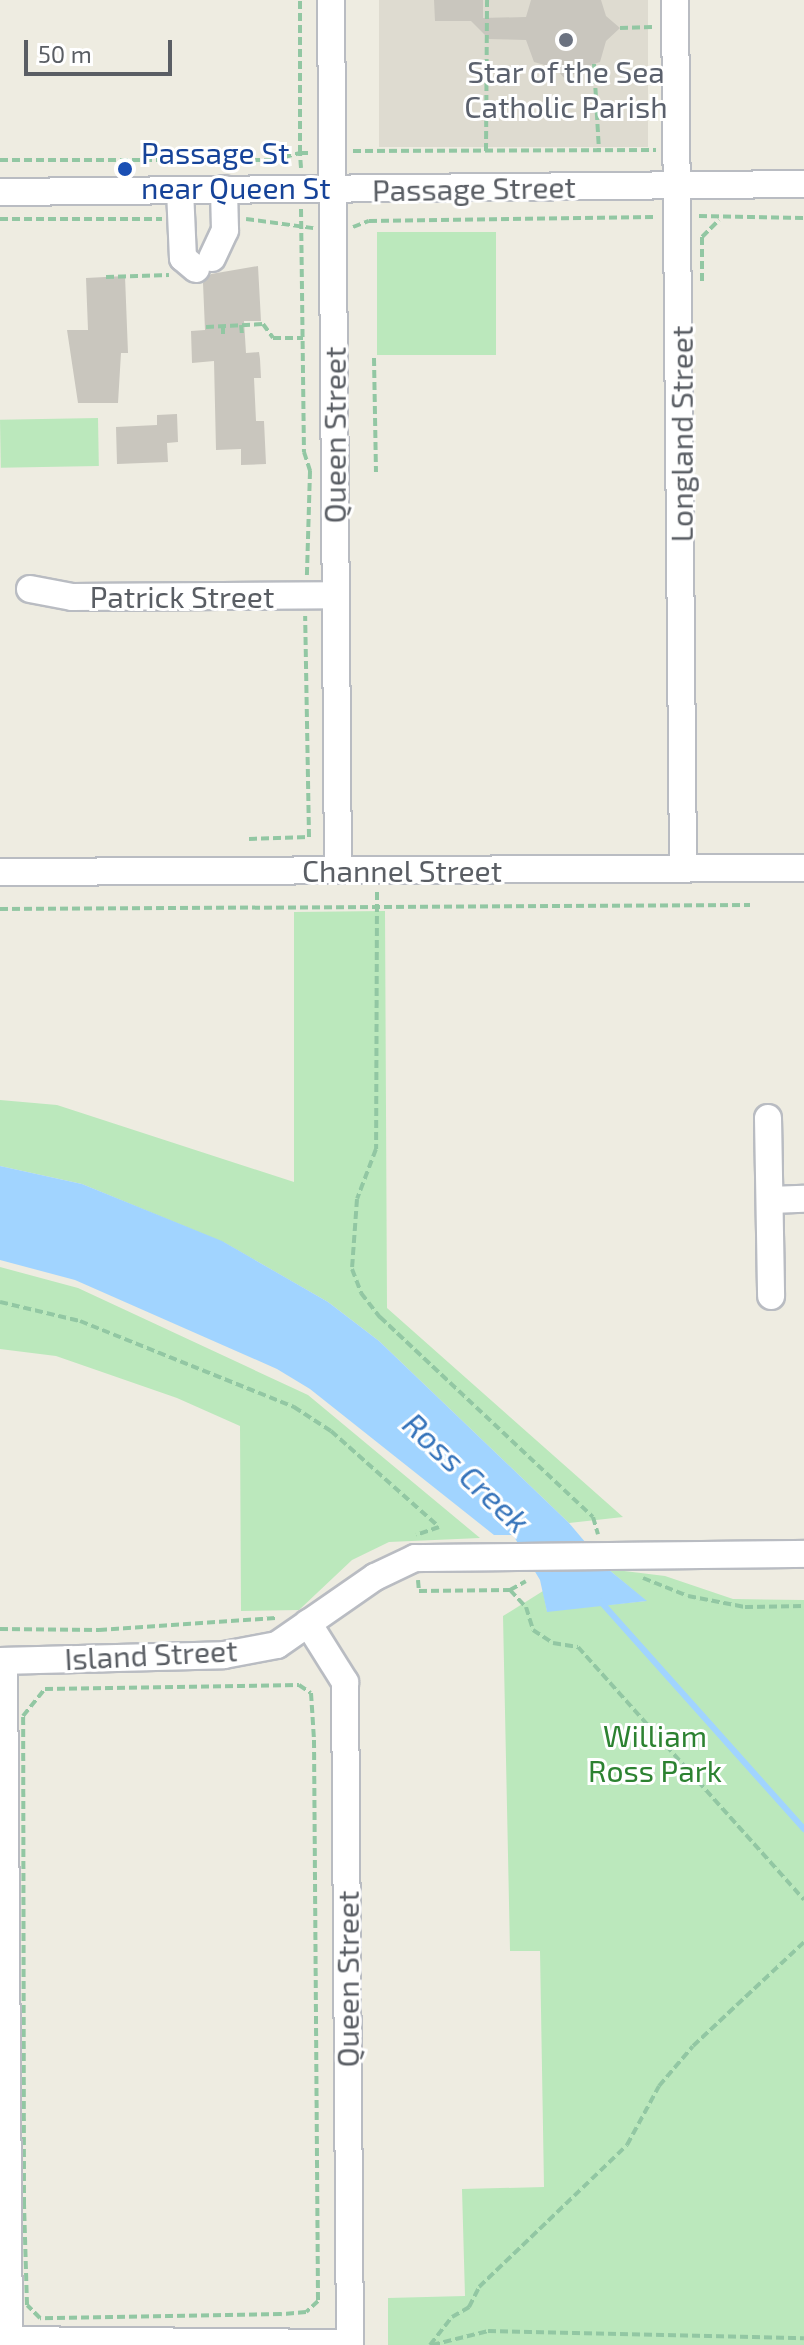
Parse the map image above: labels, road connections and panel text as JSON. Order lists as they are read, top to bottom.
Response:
{
  "streets": {
    "street": [
      "Passage Street",
      "Longland Street",
      "Queen Street",
      "Patrick Street",
      "Channel Street",
      "Island Street"
    ]
  },
  "crossings": [
    ["Passage Street", "Longland Street"],
    ["Passage Street", "Queen Street"],
    ["Longland Street", "Channel Street"],
    ["Queen Street", "Patrick Street"],
    ["Queen Street", "Channel Street"],
    ["Queen Street", "Island Street"]
  ],
  "water": ["Ross Creek"],
  "parks": ["William Ross Park"],
  "places": ["Star of the Sea Catholic Parish", "Passage St near Queen St"],
  "scale_bar": "50 m"
}
